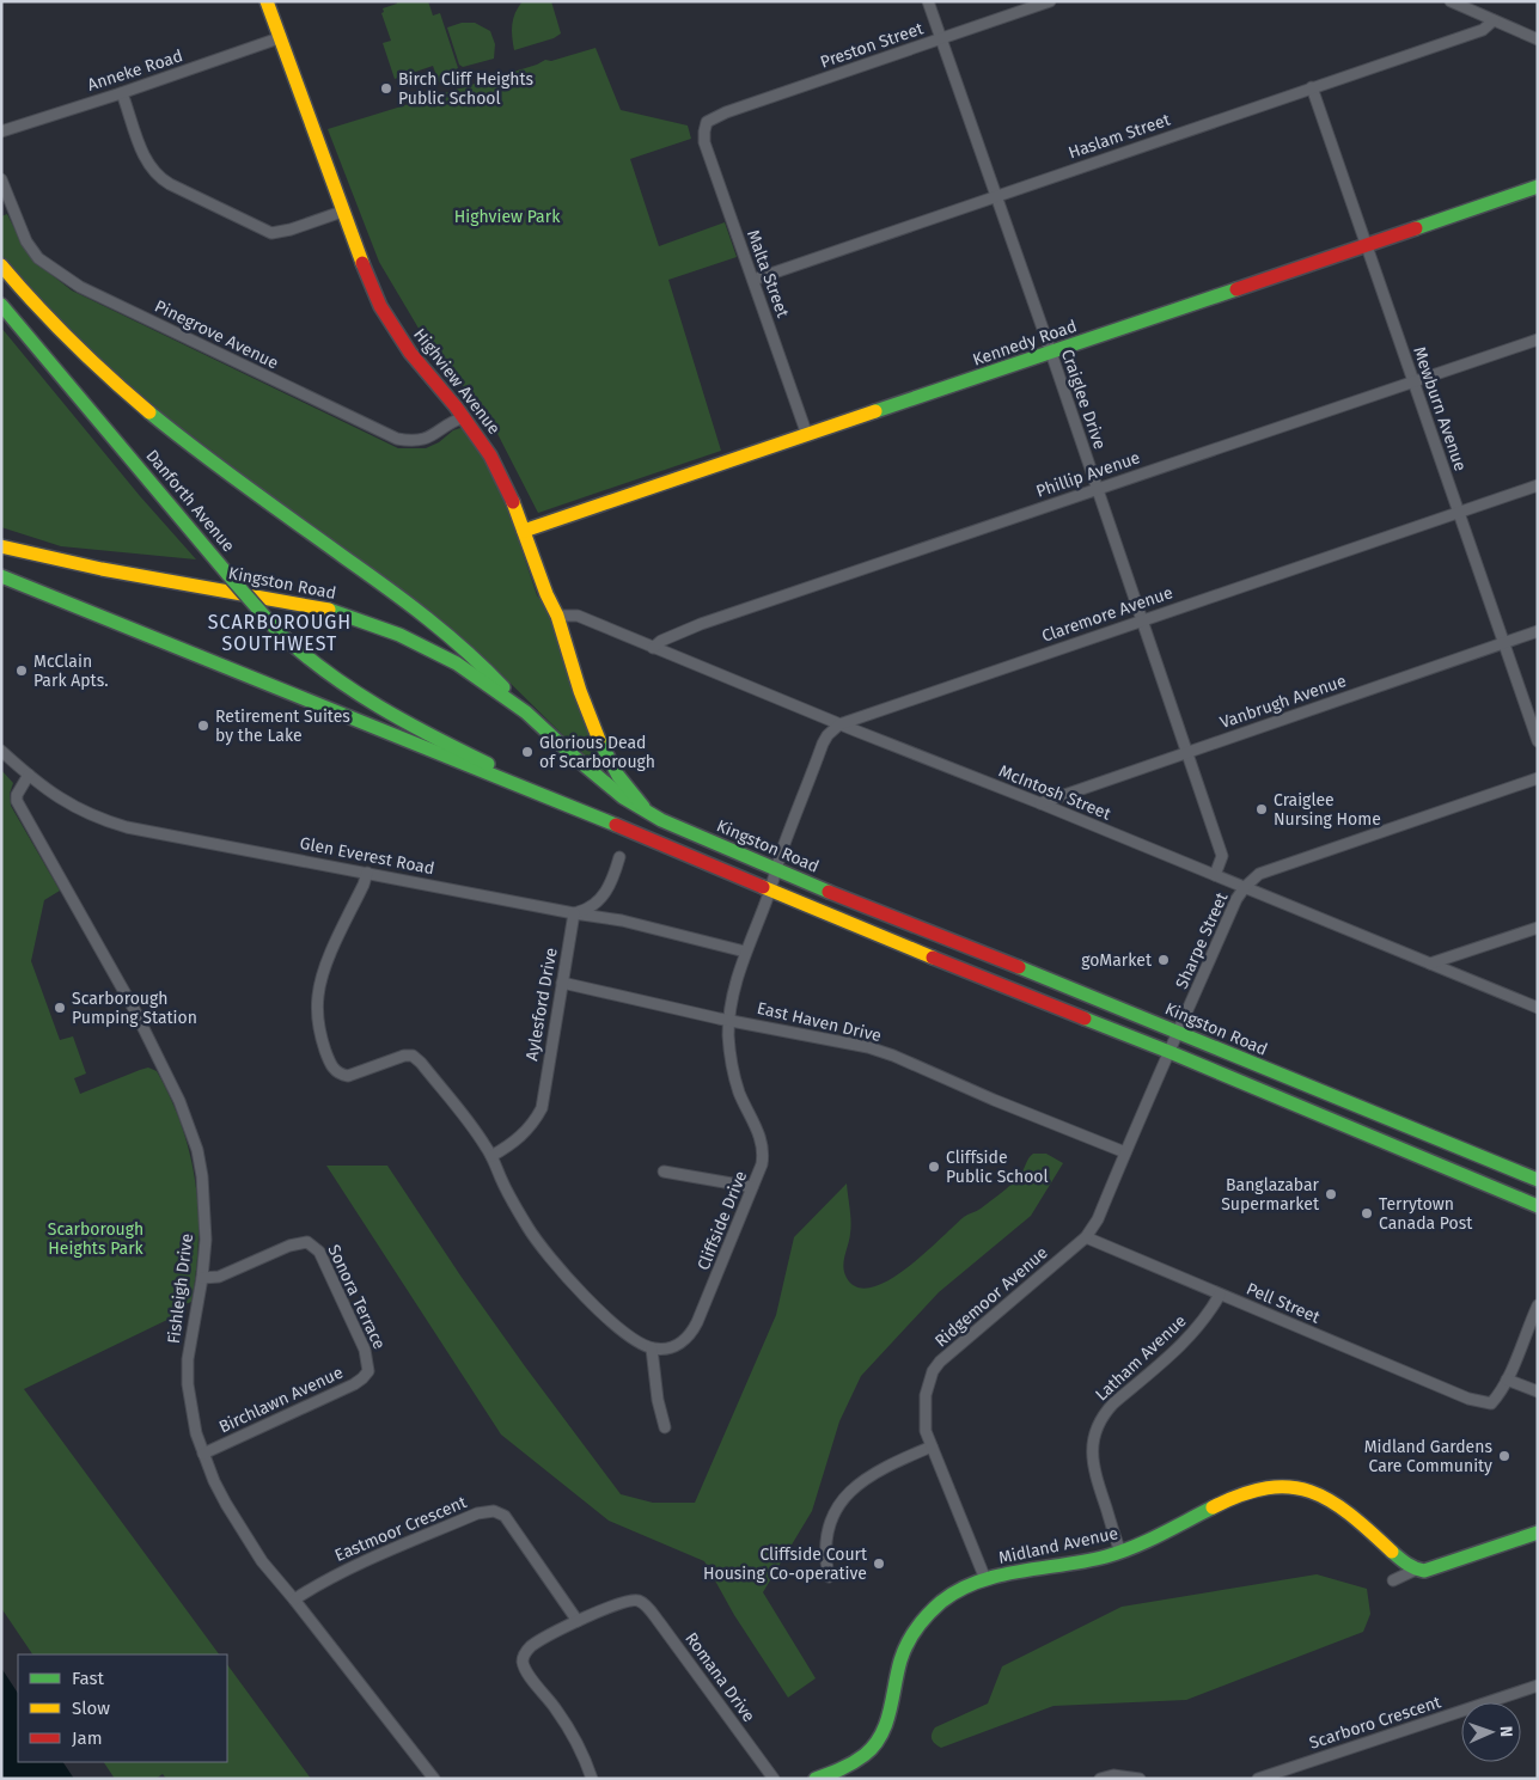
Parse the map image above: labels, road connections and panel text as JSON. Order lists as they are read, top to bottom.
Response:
{
  "streets": {
    "main road": [
      "Kennedy Road",
      "Highview Avenue",
      "Danforth Avenue",
      "Kingston Road",
      "Midland Avenue"
    ],
    "street": [
      "Preston Street",
      "Anneke Road",
      "Haslam Street",
      "Malta Street",
      "Pinegrove Avenue",
      "Craiglee Drive",
      "Mewburn Avenue",
      "Phillip Avenue",
      "Claremore Avenue",
      "Vanbrugh Avenue",
      "McIntosh Street",
      "Glen Everest Road",
      "Sharpe Street",
      "Aylesford Drive",
      "East Haven Drive",
      "Cliffside Drive",
      "Fishleigh Drive",
      "Sonora Terrace",
      "Ridgemoor Avenue",
      "Pell Street",
      "Latham Avenue",
      "Birchlawn Avenue",
      "Eastmoor Crescent",
      "Romana Drive",
      "Scarboro Crescent"
    ]
  },
  "crossings": [
    ["Preston Street", "Malta Street"],
    ["Preston Street", "Craiglee Drive"],
    ["Anneke Road", "Highview Avenue"],
    ["Haslam Street", "Malta Street"],
    ["Haslam Street", "Craiglee Drive"],
    ["Haslam Street", "Mewburn Avenue"],
    ["Malta Street", "Kennedy Road"],
    ["Pinegrove Avenue", "Highview Avenue"],
    ["Kennedy Road", "Highview Avenue"],
    ["Kennedy Road", "Craiglee Drive"],
    ["Kennedy Road", "Mewburn Avenue"],
    ["Highview Avenue", "Kingston Road"],
    ["Highview Avenue", "McIntosh Street"],
    ["Craiglee Drive", "Phillip Avenue"],
    ["Craiglee Drive", "Claremore Avenue"],
    ["Craiglee Drive", "Vanbrugh Avenue"],
    ["Craiglee Drive", "McIntosh Street"],
    ["Mewburn Avenue", "Phillip Avenue"],
    ["Mewburn Avenue", "Claremore Avenue"],
    ["Mewburn Avenue", "Vanbrugh Avenue"],
    ["Phillip Avenue", "McIntosh Street"],
    ["Danforth Avenue", "Kingston Road"],
    ["Kingston Road", "Sharpe Street"],
    ["Kingston Road", "Cliffside Drive"],
    ["Claremore Avenue", "McIntosh Street"],
    ["Vanbrugh Avenue", "McIntosh Street"],
    ["McIntosh Street", "Sharpe Street"],
    ["Glen Everest Road", "Aylesford Drive"],
    ["Glen Everest Road", "Cliffside Drive"],
    ["Glen Everest Road", "Fishleigh Drive"],
    ["Sharpe Street", "Ridgemoor Avenue"],
    ["Aylesford Drive", "East Haven Drive"],
    ["East Haven Drive", "Cliffside Drive"],
    ["East Haven Drive", "Ridgemoor Avenue"],
    ["Fishleigh Drive", "Sonora Terrace"],
    ["Fishleigh Drive", "Birchlawn Avenue"],
    ["Fishleigh Drive", "Eastmoor Crescent"],
    ["Sonora Terrace", "Birchlawn Avenue"],
    ["Ridgemoor Avenue", "Pell Street"],
    ["Ridgemoor Avenue", "Midland Avenue"],
    ["Pell Street", "Latham Avenue"],
    ["Latham Avenue", "Midland Avenue"],
    ["Eastmoor Crescent", "Romana Drive"]
  ],
  "districts": ["SCARBOROUGH SOUTHWEST"],
  "parks": ["Highview Park", "Scarborough Heights Park"],
  "places": [
    "Birch Cliff Heights Public School",
    "McClain Park Apts.",
    "Retirement Suites by the Lake",
    "Glorious Dead of Scarborough",
    "Craiglee Nursing Home",
    "goMarket",
    "Scarborough Pumping Station",
    "Cliffside Public School",
    "Banglazabar Supermarket",
    "Terrytown Canada Post",
    "Midland Gardens Care Community",
    "Cliffside Court Housing Co-operative"
  ],
  "legend": ["Fast", "Slow", "Jam"],
  "north": "right"
}
